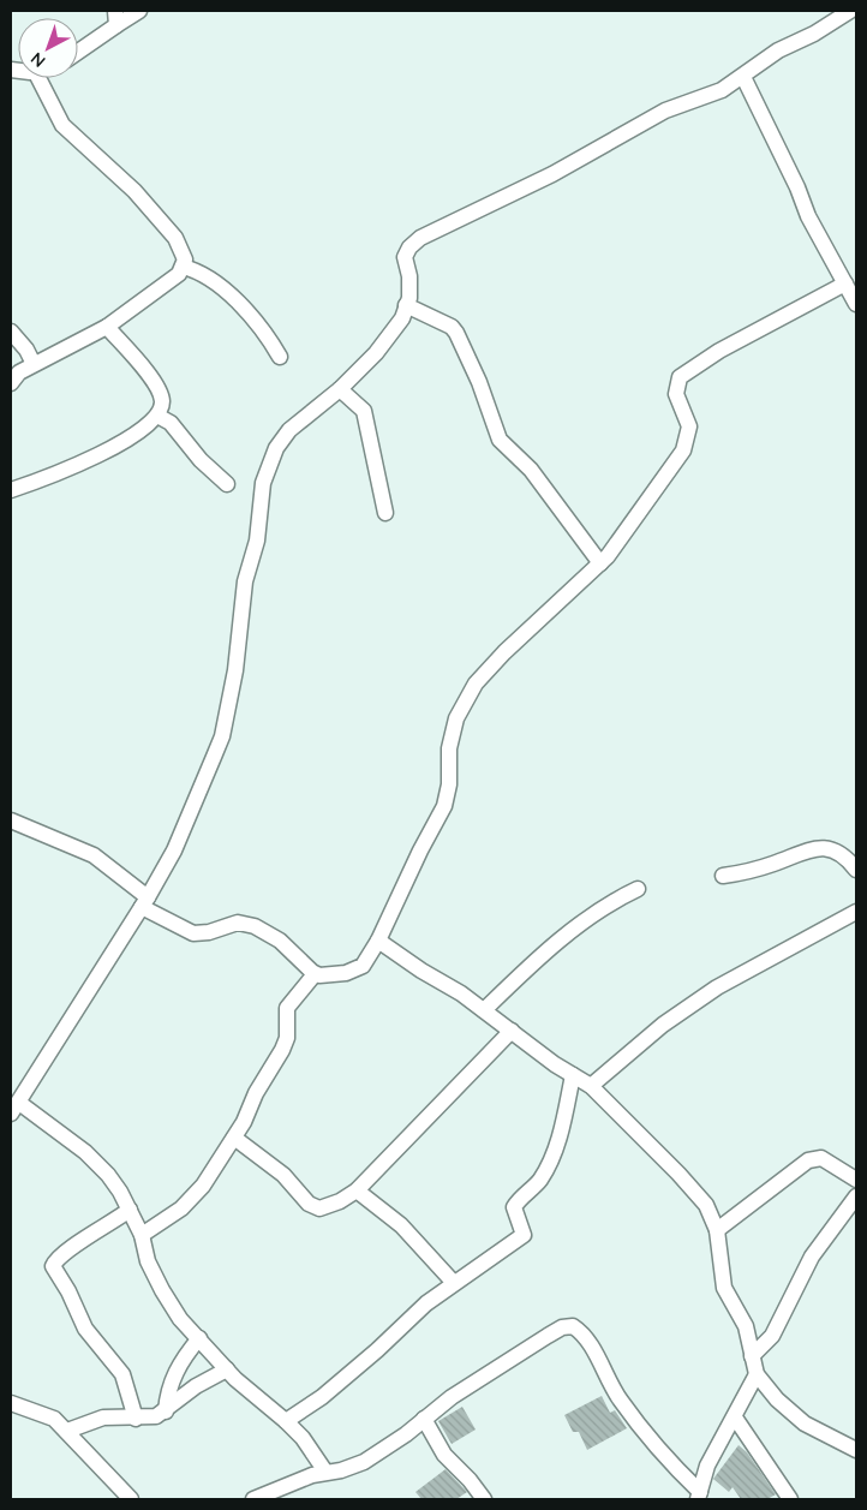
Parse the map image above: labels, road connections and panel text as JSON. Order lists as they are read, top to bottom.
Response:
{
  "north": "bottom left"
}
